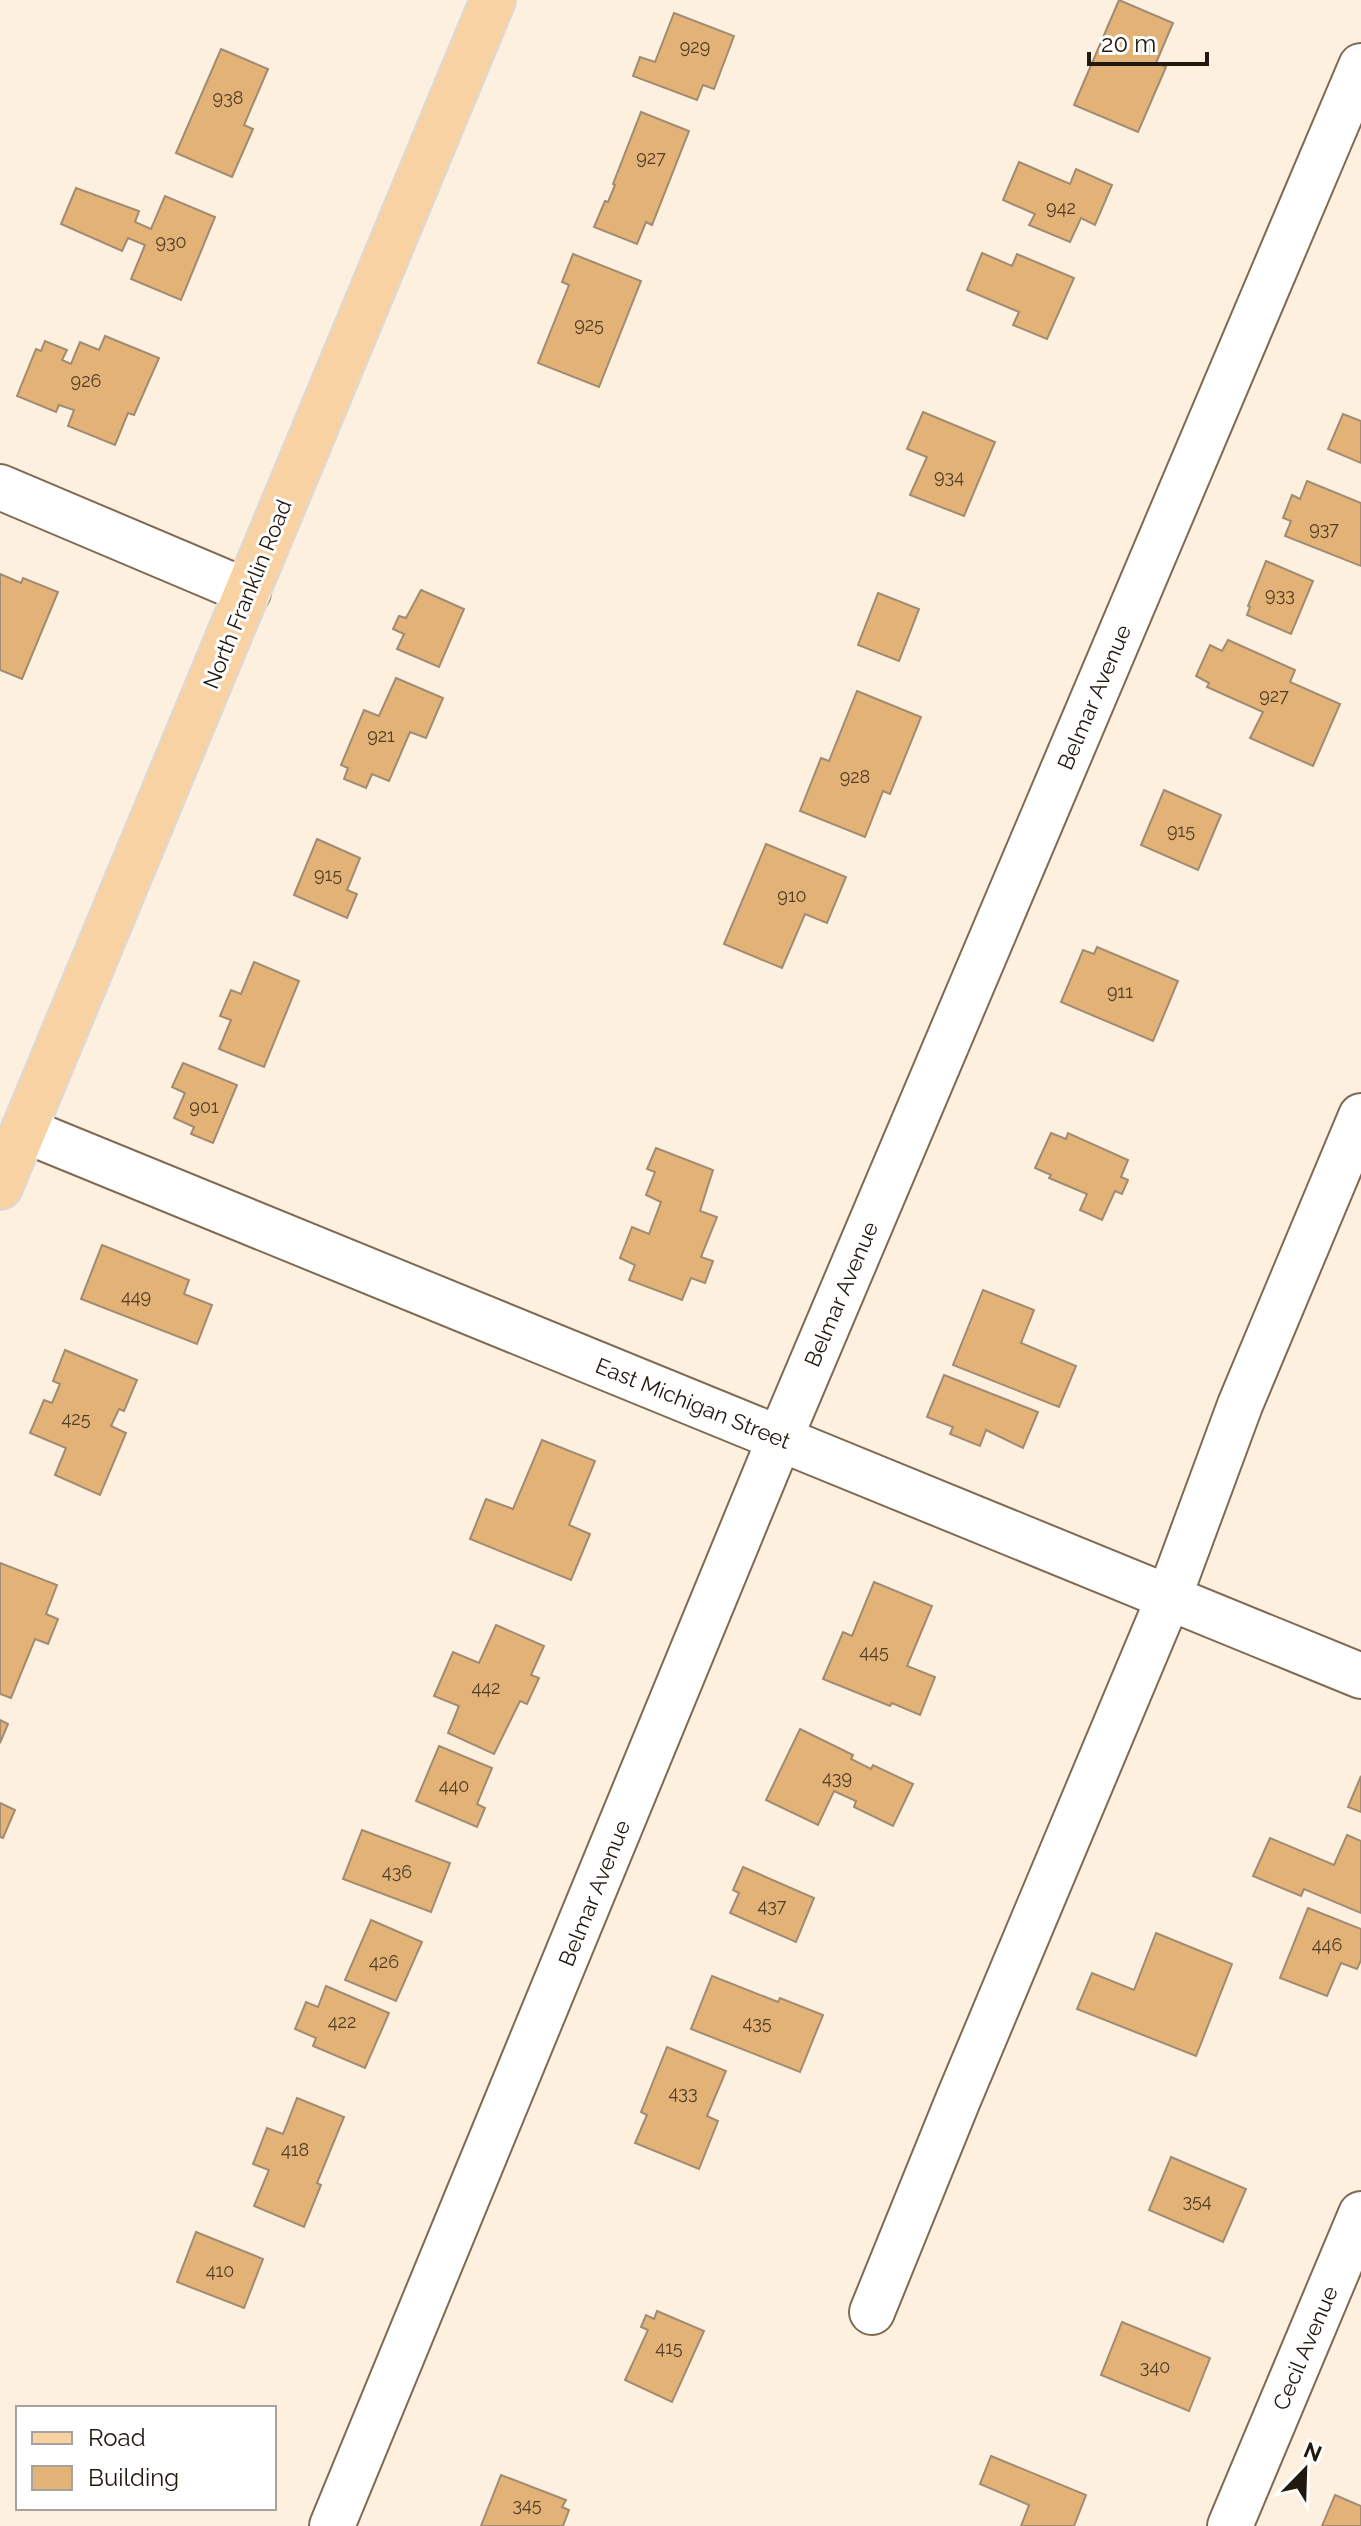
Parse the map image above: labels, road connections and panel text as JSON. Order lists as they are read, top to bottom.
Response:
{
  "streets": {
    "main road": ["North Franklin Road"],
    "street": ["Belmar Avenue", "East Michigan Street", "Cecil Avenue"]
  },
  "crossings": [
    ["North Franklin Road", "East Michigan Street"],
    ["Belmar Avenue", "East Michigan Street"]
  ],
  "house_numbers": [
    "929",
    "938",
    "927",
    "942",
    "930",
    "925",
    "926",
    "934",
    "937",
    "933",
    "927",
    "921",
    "928",
    "915",
    "915",
    "910",
    "911",
    "901",
    "449",
    "425",
    "445",
    "442",
    "439",
    "440",
    "436",
    "437",
    "446",
    "426",
    "422",
    "435",
    "433",
    "418",
    "354",
    "410",
    "415",
    "340",
    "345"
  ],
  "legend": ["Road", "Building"],
  "scale_bar": "20 m",
  "north": "top right"
}
